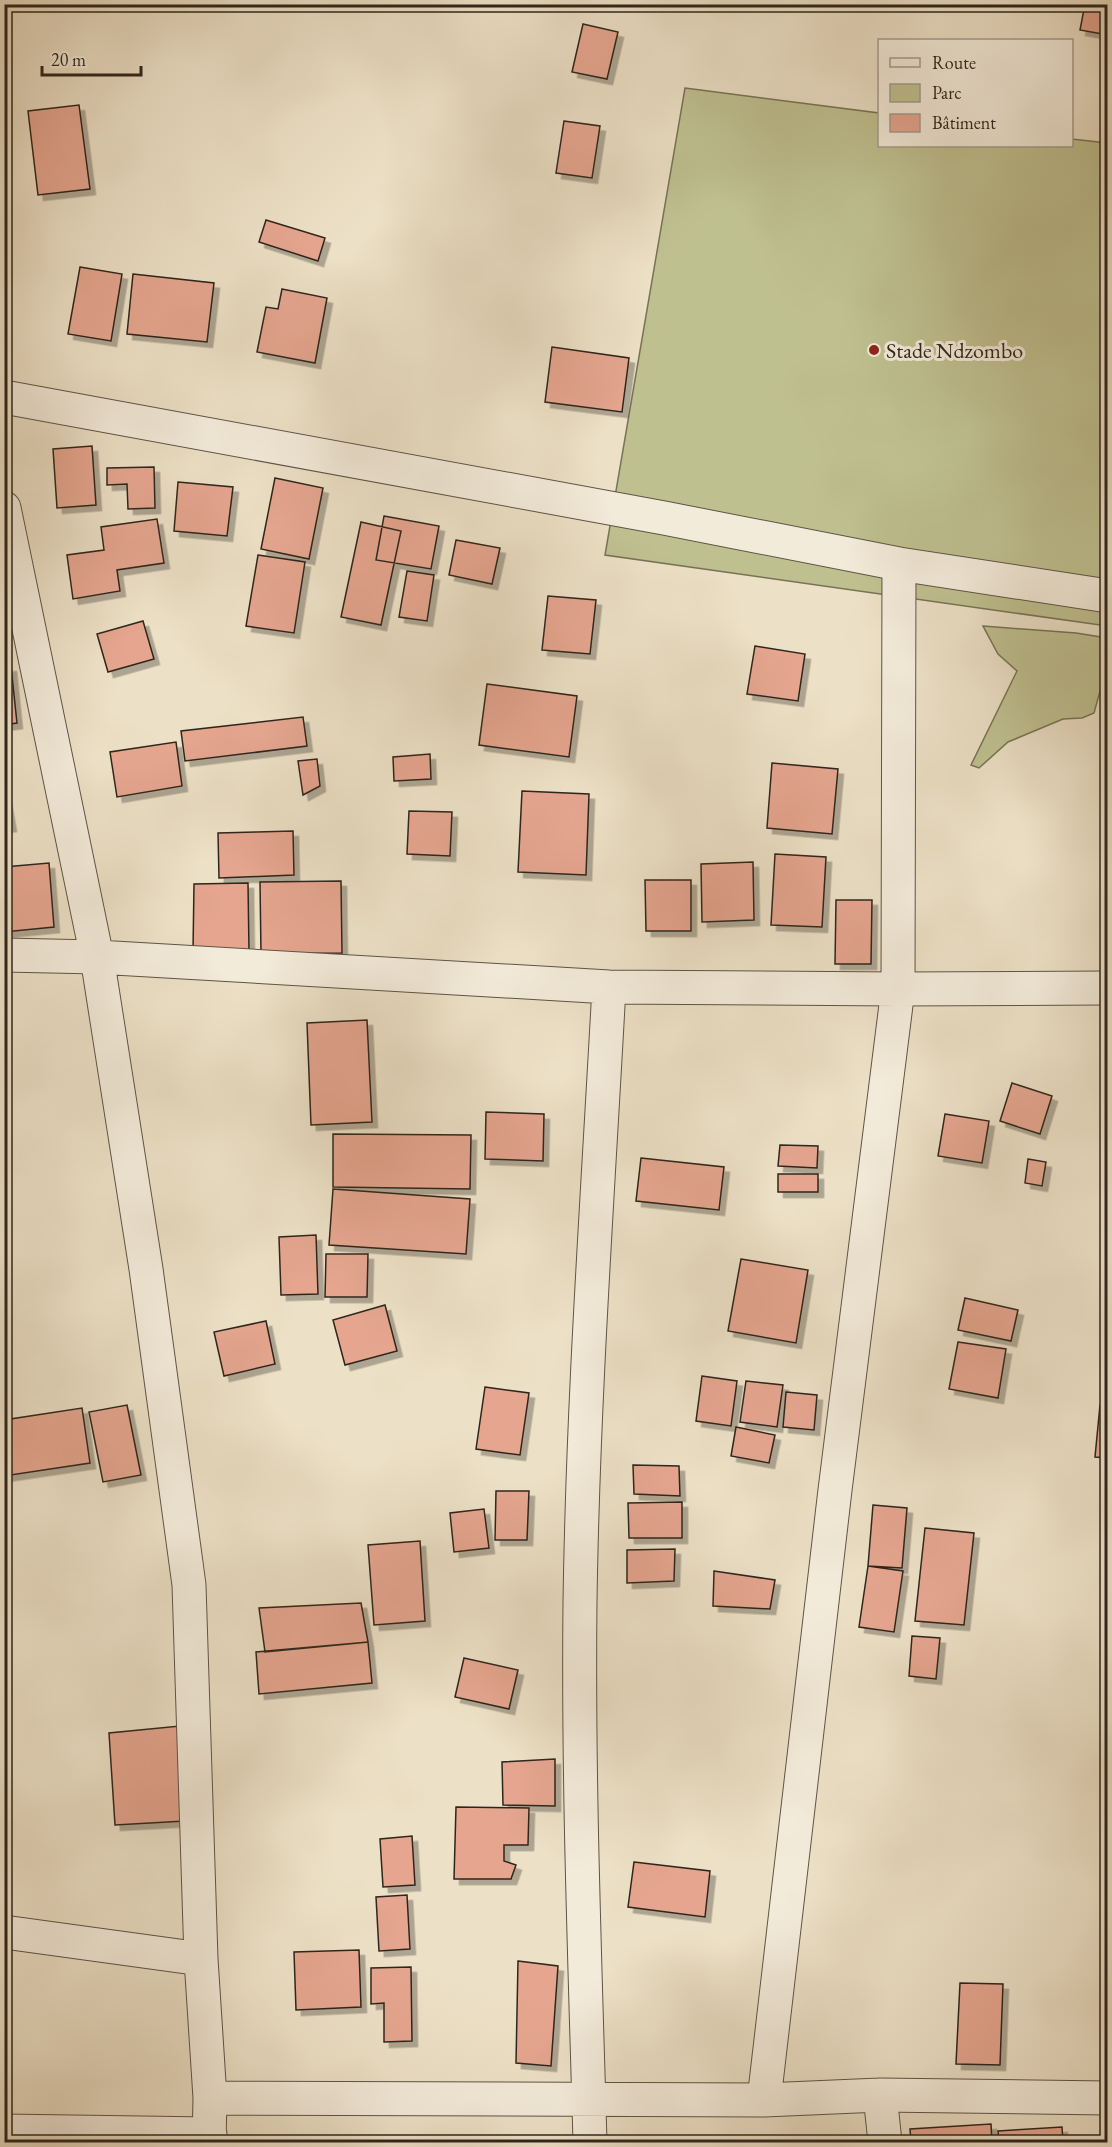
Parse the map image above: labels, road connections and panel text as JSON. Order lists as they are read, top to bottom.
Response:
{
  "places": ["Stade Ndzombo"],
  "legend": ["Route", "Parc", "Bâtiment"],
  "scale_bar": "20 m"
}
